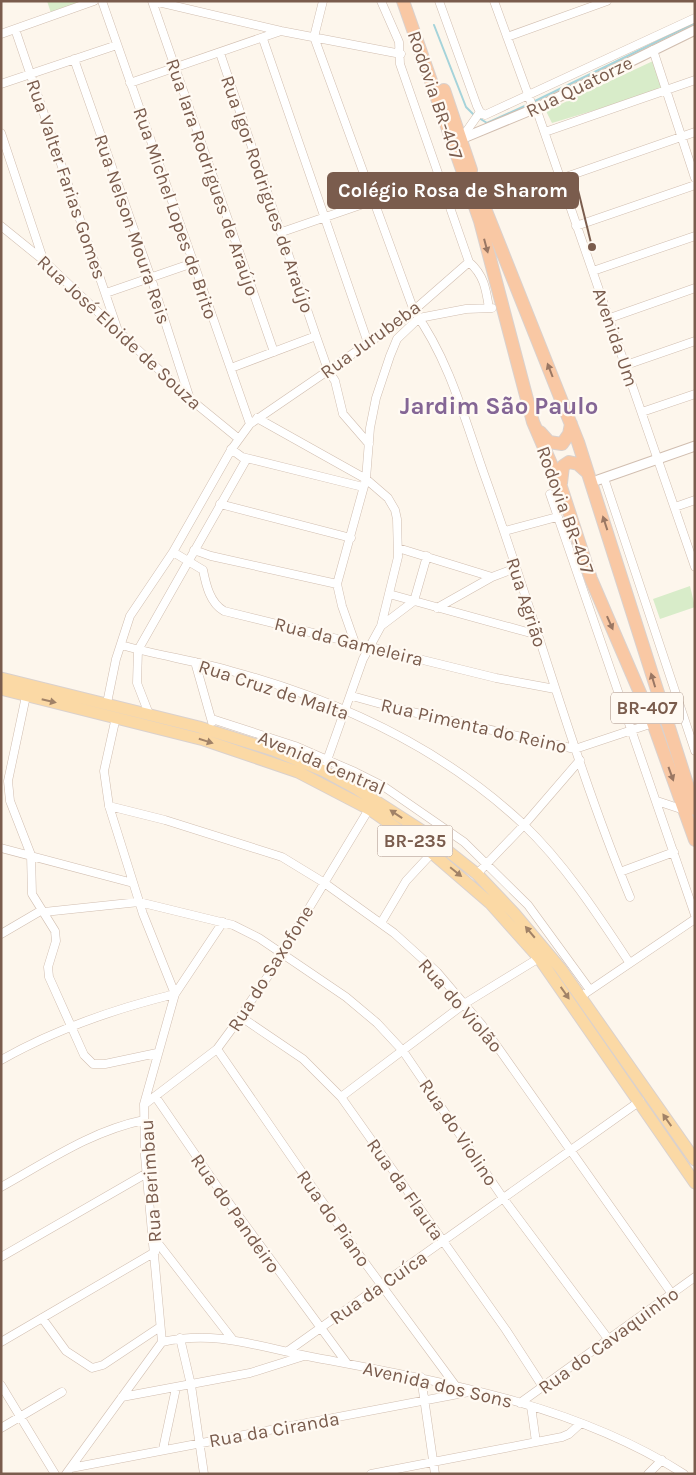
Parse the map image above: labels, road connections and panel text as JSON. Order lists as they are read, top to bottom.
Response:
{
  "streets": {
    "highway": ["Rodovia BR-407", "BR-407"],
    "main road": ["BR-235"],
    "street": [
      "Rua Quatorze",
      "Rua Iara Rodrigues de Araújo",
      "Rua Valter Farias Gomes",
      "Rua Igor Rodrigues de Araújo",
      "Rua Michel Lopes de Brito",
      "Rua Nelson Moura Reis",
      "Rua José Eloide de Souza",
      "Avenida Um",
      "Rua Jurubeba",
      "Rua Agrião",
      "Rua da Gameleira",
      "Rua Cruz de Malta",
      "Rua Pimenta do Reino",
      "Avenida Central",
      "Rua do Saxofone",
      "Rua do Violão",
      "Rua do Violino",
      "Rua Berimbau",
      "Rua da Flauta",
      "Rua do Pandeiro",
      "Rua do Piano",
      "Rua da Cuíca",
      "Rua do Cavaquinho",
      "Avenida dos Sons",
      "Rua da Ciranda"
    ]
  },
  "crossings": [
    ["Rua Quatorze", "Rodovia BR-407"],
    ["Rua Quatorze", "Avenida Um"],
    ["Rodovia BR-407", "Rua Pimenta do Reino"],
    ["Rua Valter Farias Gomes", "Rua José Eloide de Souza"],
    ["Rua Igor Rodrigues de Araújo", "Rua Jurubeba"],
    ["Rua Michel Lopes de Brito", "Rua Jurubeba"],
    ["Rua Nelson Moura Reis", "Rua José Eloide de Souza"],
    ["Rua José Eloide de Souza", "Rua Jurubeba"],
    ["Rua Jurubeba", "Rua Agrião"],
    ["Rua Jurubeba", "Rua da Gameleira"],
    ["Rua Agrião", "Rua da Gameleira"],
    ["Rua Agrião", "Rua Pimenta do Reino"],
    ["Avenida Central", "BR-235"],
    ["BR-235", "Rua do Saxofone"],
    ["BR-235", "Rua da Cuíca"],
    ["Rua do Saxofone", "Rua do Violão"],
    ["Rua do Saxofone", "Rua do Violino"],
    ["Rua do Saxofone", "Rua Berimbau"],
    ["Rua do Saxofone", "Rua da Flauta"],
    ["Rua do Saxofone", "Rua do Pandeiro"],
    ["Rua do Saxofone", "Rua do Piano"],
    ["Rua do Violão", "Rua da Cuíca"],
    ["Rua do Violão", "Rua do Cavaquinho"],
    ["Rua do Violino", "Rua Berimbau"],
    ["Rua do Violino", "Rua da Cuíca"],
    ["Rua do Violino", "Rua do Cavaquinho"],
    ["Rua Berimbau", "Avenida dos Sons"],
    ["Rua da Flauta", "Rua da Cuíca"],
    ["Rua da Flauta", "Rua do Cavaquinho"],
    ["Rua do Pandeiro", "Rua da Cuíca"],
    ["Rua do Pandeiro", "Avenida dos Sons"],
    ["Rua do Piano", "Rua da Cuíca"],
    ["Rua do Piano", "Avenida dos Sons"],
    ["Rua da Cuíca", "Avenida dos Sons"],
    ["Rua do Cavaquinho", "Avenida dos Sons"],
    ["Avenida dos Sons", "Rua da Ciranda"]
  ],
  "districts": ["Jardim São Paulo"],
  "places": ["Colégio Rosa de Sharom"]
}
